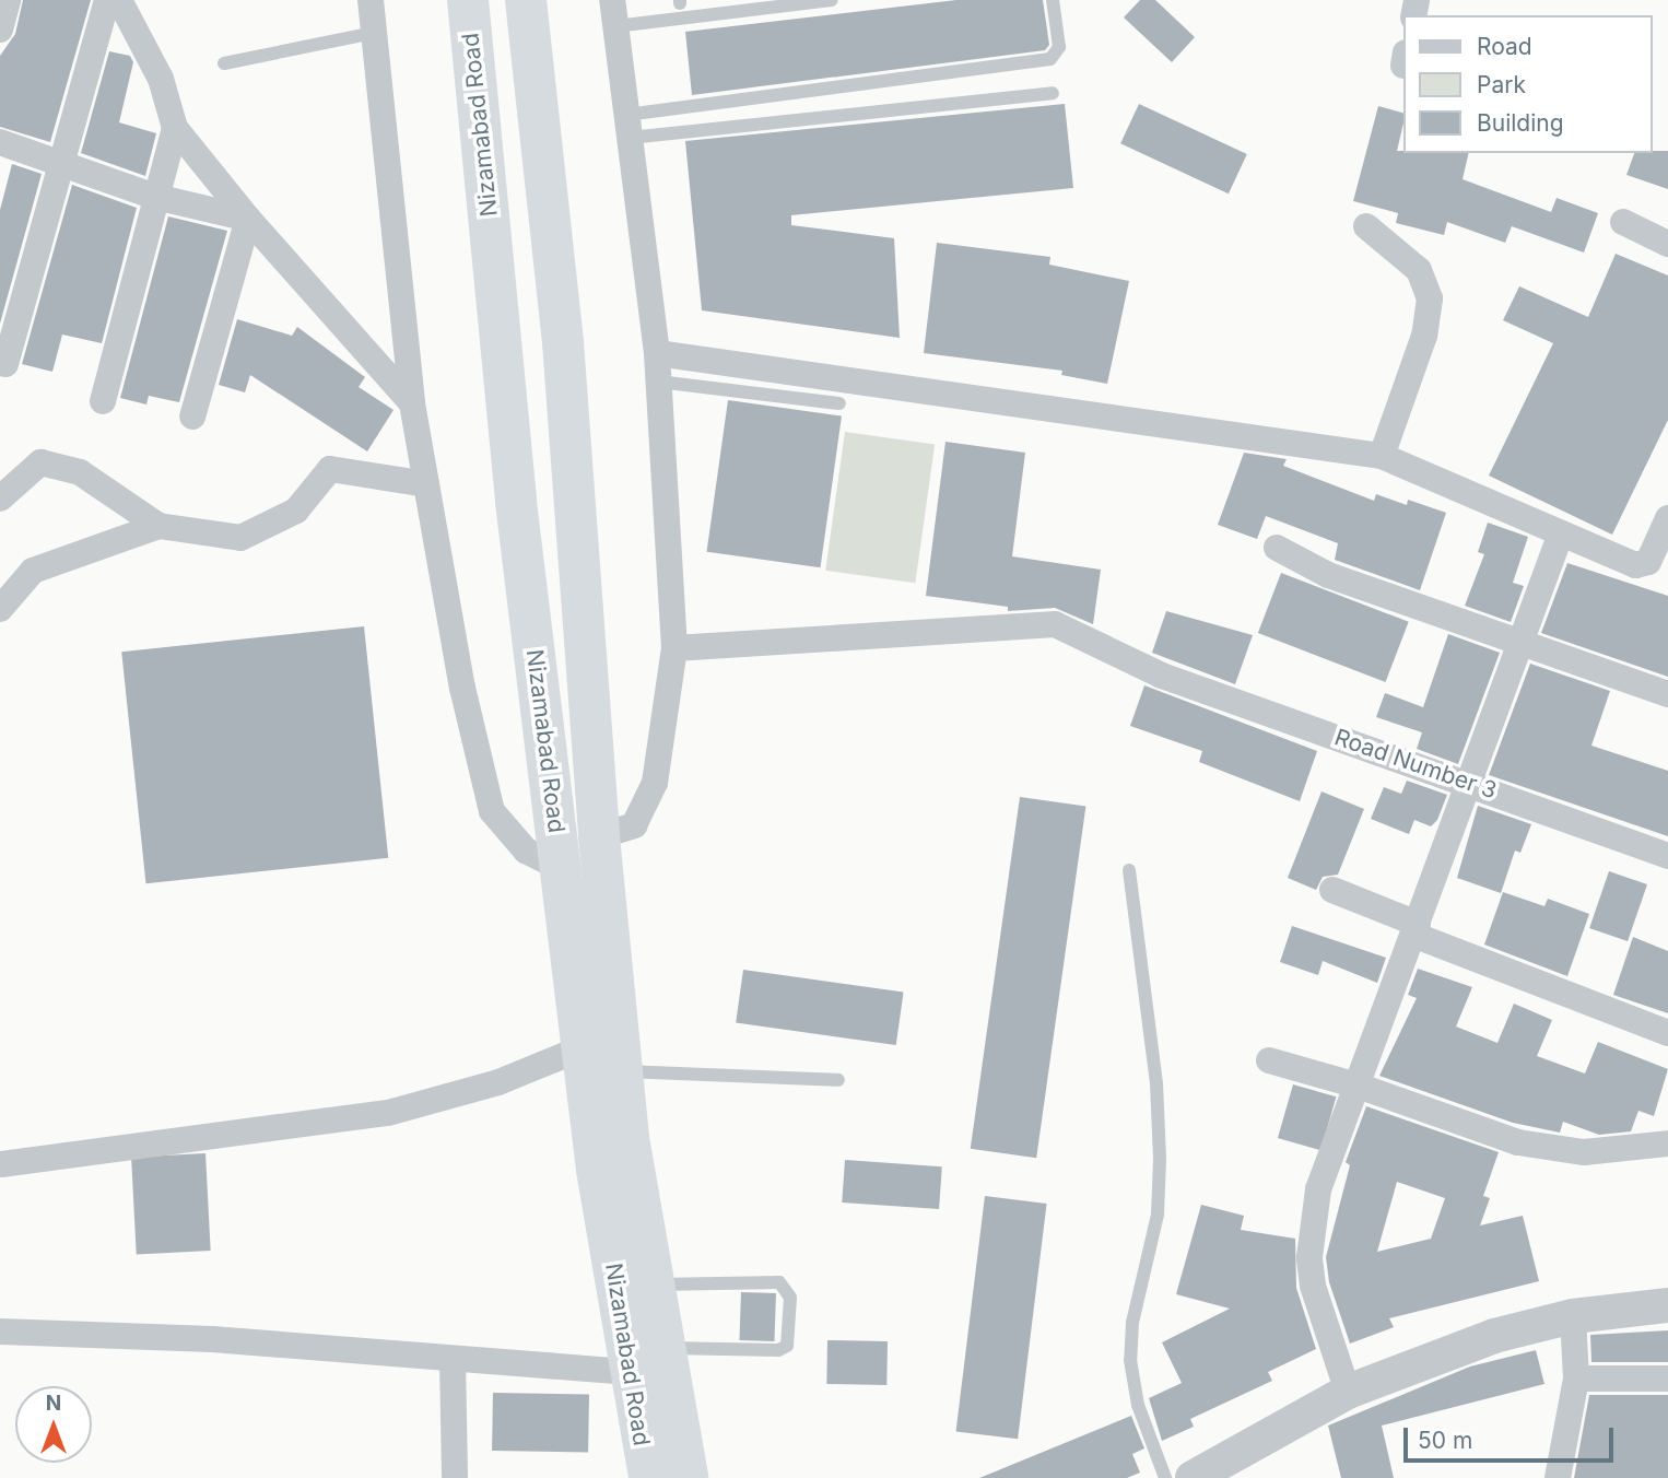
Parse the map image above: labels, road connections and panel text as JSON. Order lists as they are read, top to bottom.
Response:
{
  "streets": {
    "highway": ["Nizamabad Road"],
    "street": ["Road Number 3"]
  },
  "legend": ["Road", "Park", "Building"],
  "scale_bar": "50 m",
  "north": "top"
}
